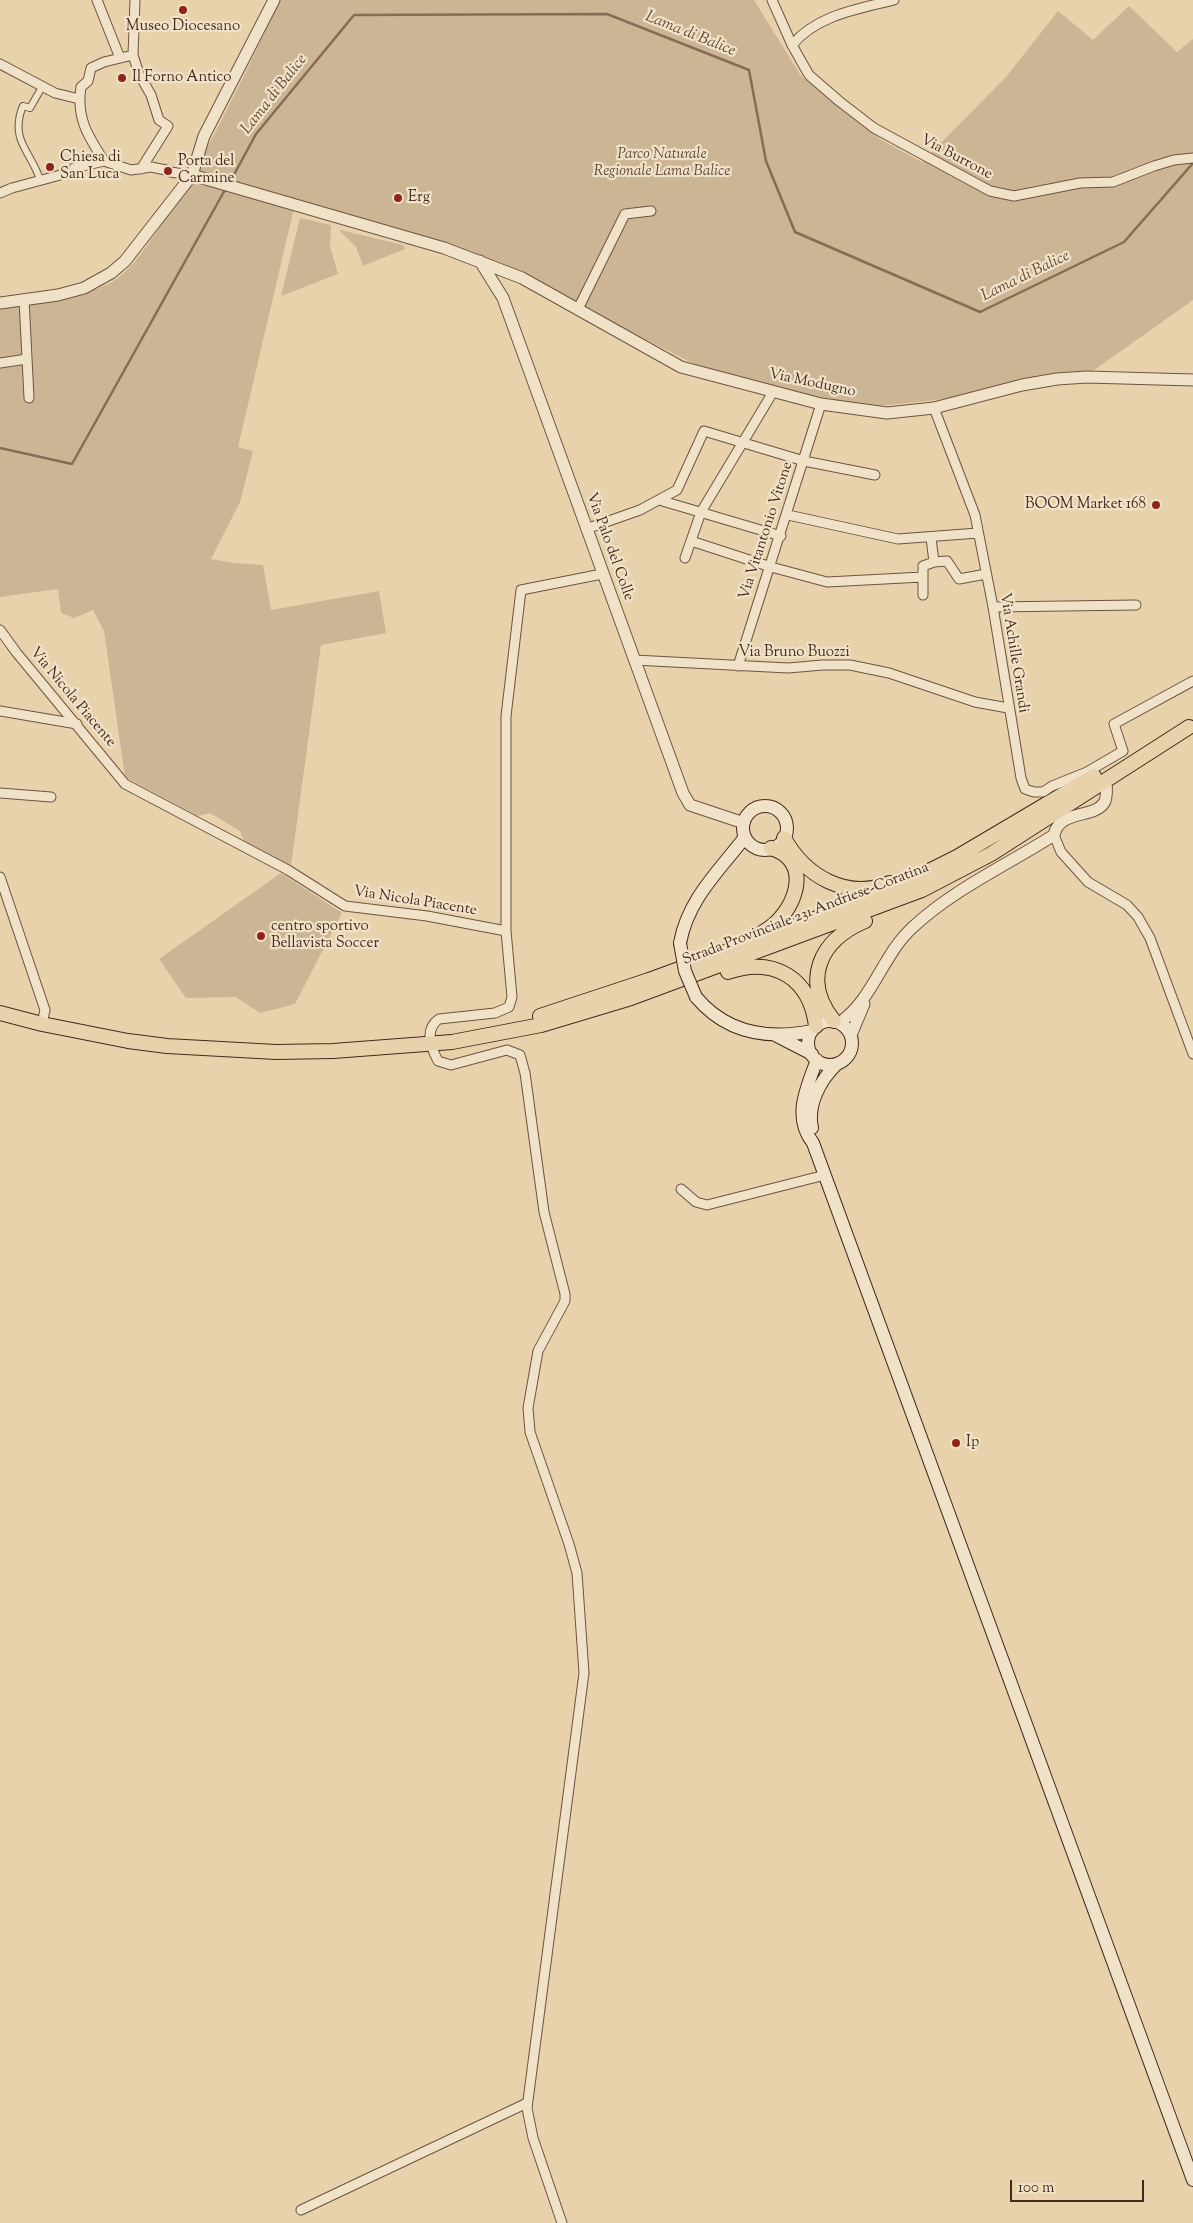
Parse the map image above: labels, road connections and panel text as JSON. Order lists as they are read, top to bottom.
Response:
{
  "streets": {
    "main road": ["Strada Provinciale 231 Andriese-Coratina"],
    "street": [
      "Via Burrone",
      "Via Modugno",
      "Via Vitantonio Vitone",
      "Via Palo del Colle",
      "Via Bruno Buozzi",
      "Via Achille Grandi",
      "Via Nicola Piacente"
    ]
  },
  "crossings": [
    ["Via Modugno", "Via Vitantonio Vitone"],
    ["Via Modugno", "Via Palo del Colle"],
    ["Via Modugno", "Via Achille Grandi"],
    ["Via Vitantonio Vitone", "Via Bruno Buozzi"],
    ["Via Palo del Colle", "Via Bruno Buozzi"],
    ["Via Bruno Buozzi", "Via Achille Grandi"]
  ],
  "water": ["Lama di Balice"],
  "parks": ["Parco Naturale Regionale Lama Balice"],
  "places": [
    "Museo Diocesano",
    "Il Forno Antico",
    "Chiesa di San Luca",
    "Porta del Carmine",
    "Erg",
    "BOOM Market 168",
    "centro sportivo Bellavista Soccer",
    "Ip"
  ],
  "scale_bar": "100 m"
}
